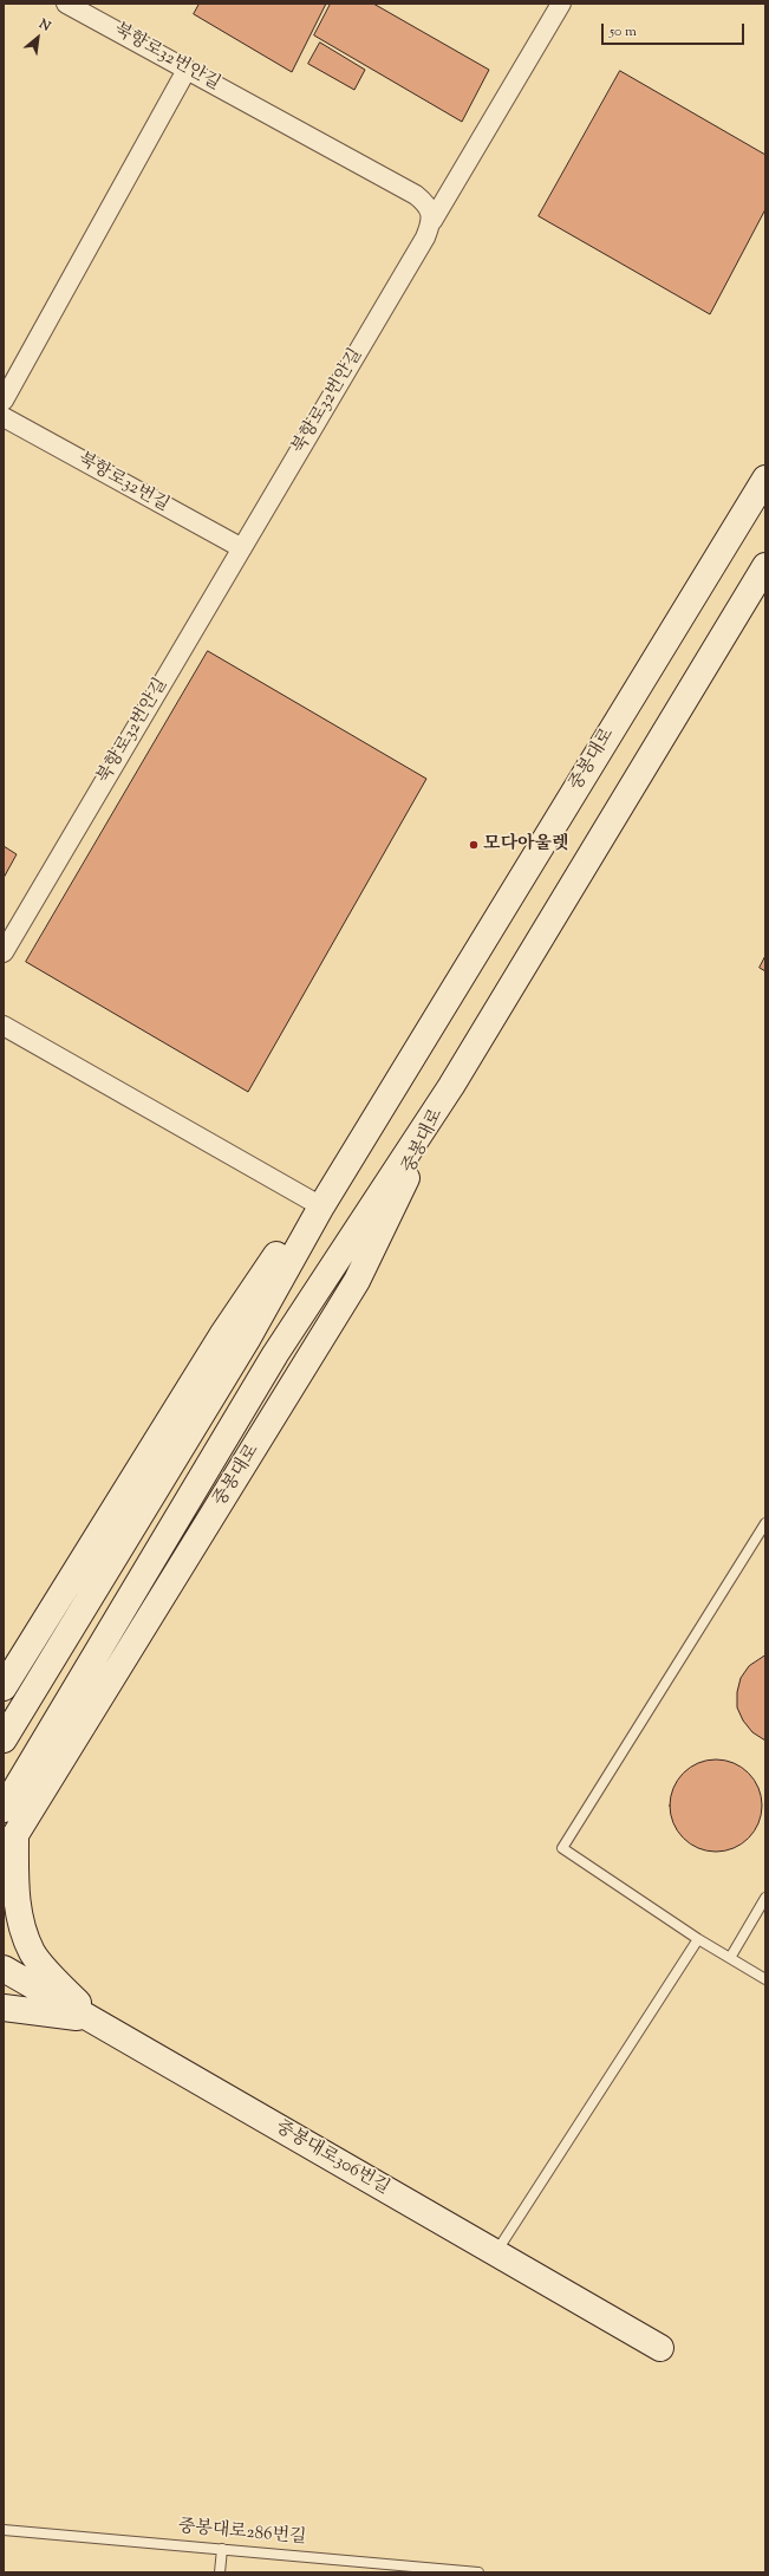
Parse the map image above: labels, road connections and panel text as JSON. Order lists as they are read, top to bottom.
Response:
{
  "streets": {
    "main road": ["중봉대로", "중봉대로306번길"],
    "street": ["북항로32번안길", "북항로32번길"],
    "lane": ["중봉대로286번길"]
  },
  "crossings": [
    ["북항로32번안길", "북항로32번길"]
  ],
  "places": ["모다아울렛"],
  "scale_bar": "50 m",
  "north": "top right"
}
